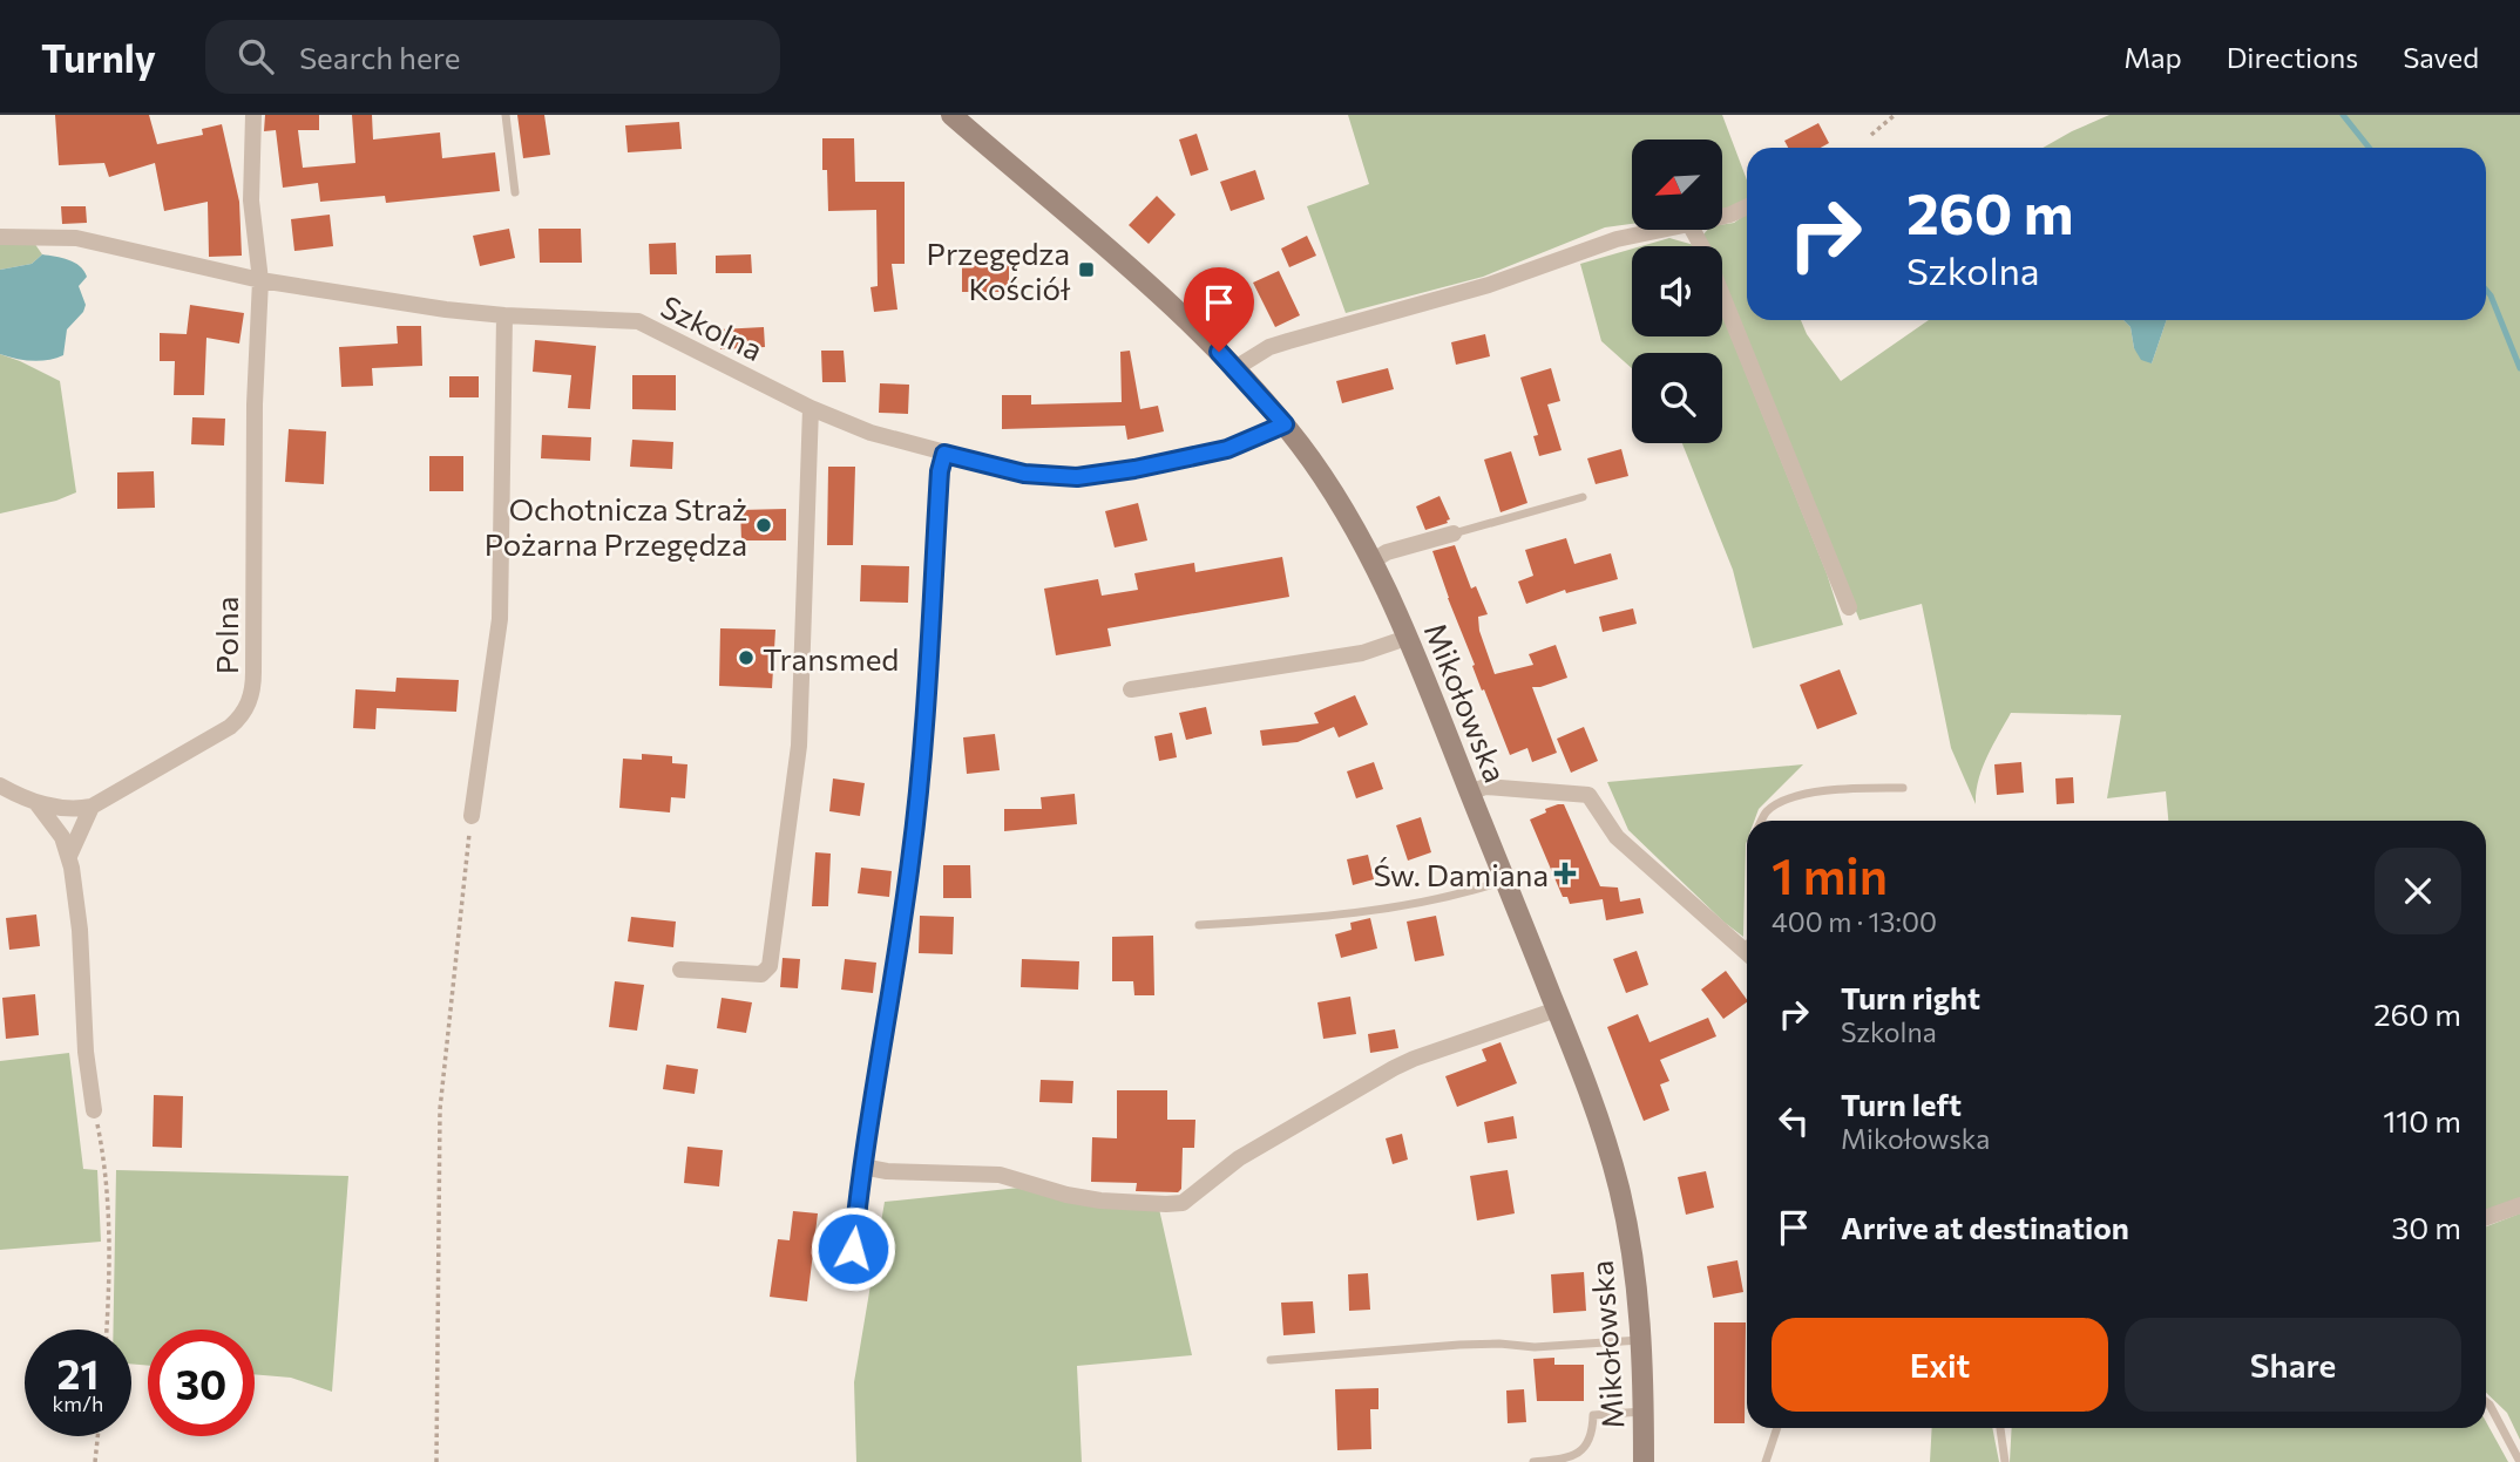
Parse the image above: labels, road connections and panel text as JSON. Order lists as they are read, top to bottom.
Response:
{
  "streets": {
    "main road": ["Mikołowska"],
    "street": ["Szkolna", "Polna"]
  },
  "crossings": [
    ["Szkolna", "Polna"],
    ["Szkolna", "Mikołowska"]
  ],
  "places": {
    "transit": ["Przegędza Kościół"],
    "other": ["Ochotnicza Straż Pożarna Przegędza", "Transmed"],
    "health": ["Św. Damiana"]
  },
  "north": "bottom left",
  "page": {
    "header": "Turnly",
    "search": "Search here",
    "nav": ["Map", "Directions", "Saved"],
    "turn": ["260 m", "Szkolna"],
    "heading": ["1 min", "400 m · 13:00"],
    "list": [
      {
        "name": "Turn right",
        "note": "Szkolna",
        "value": "260 m"
      },
      {
        "name": "Turn left",
        "note": "Mikołowska",
        "value": "110 m"
      },
      {
        "name": "Arrive at destination",
        "value": "30 m"
      }
    ],
    "buttons": ["Exit", "Share"],
    "speed": "21 km/h",
    "limit": "30"
  }
}
